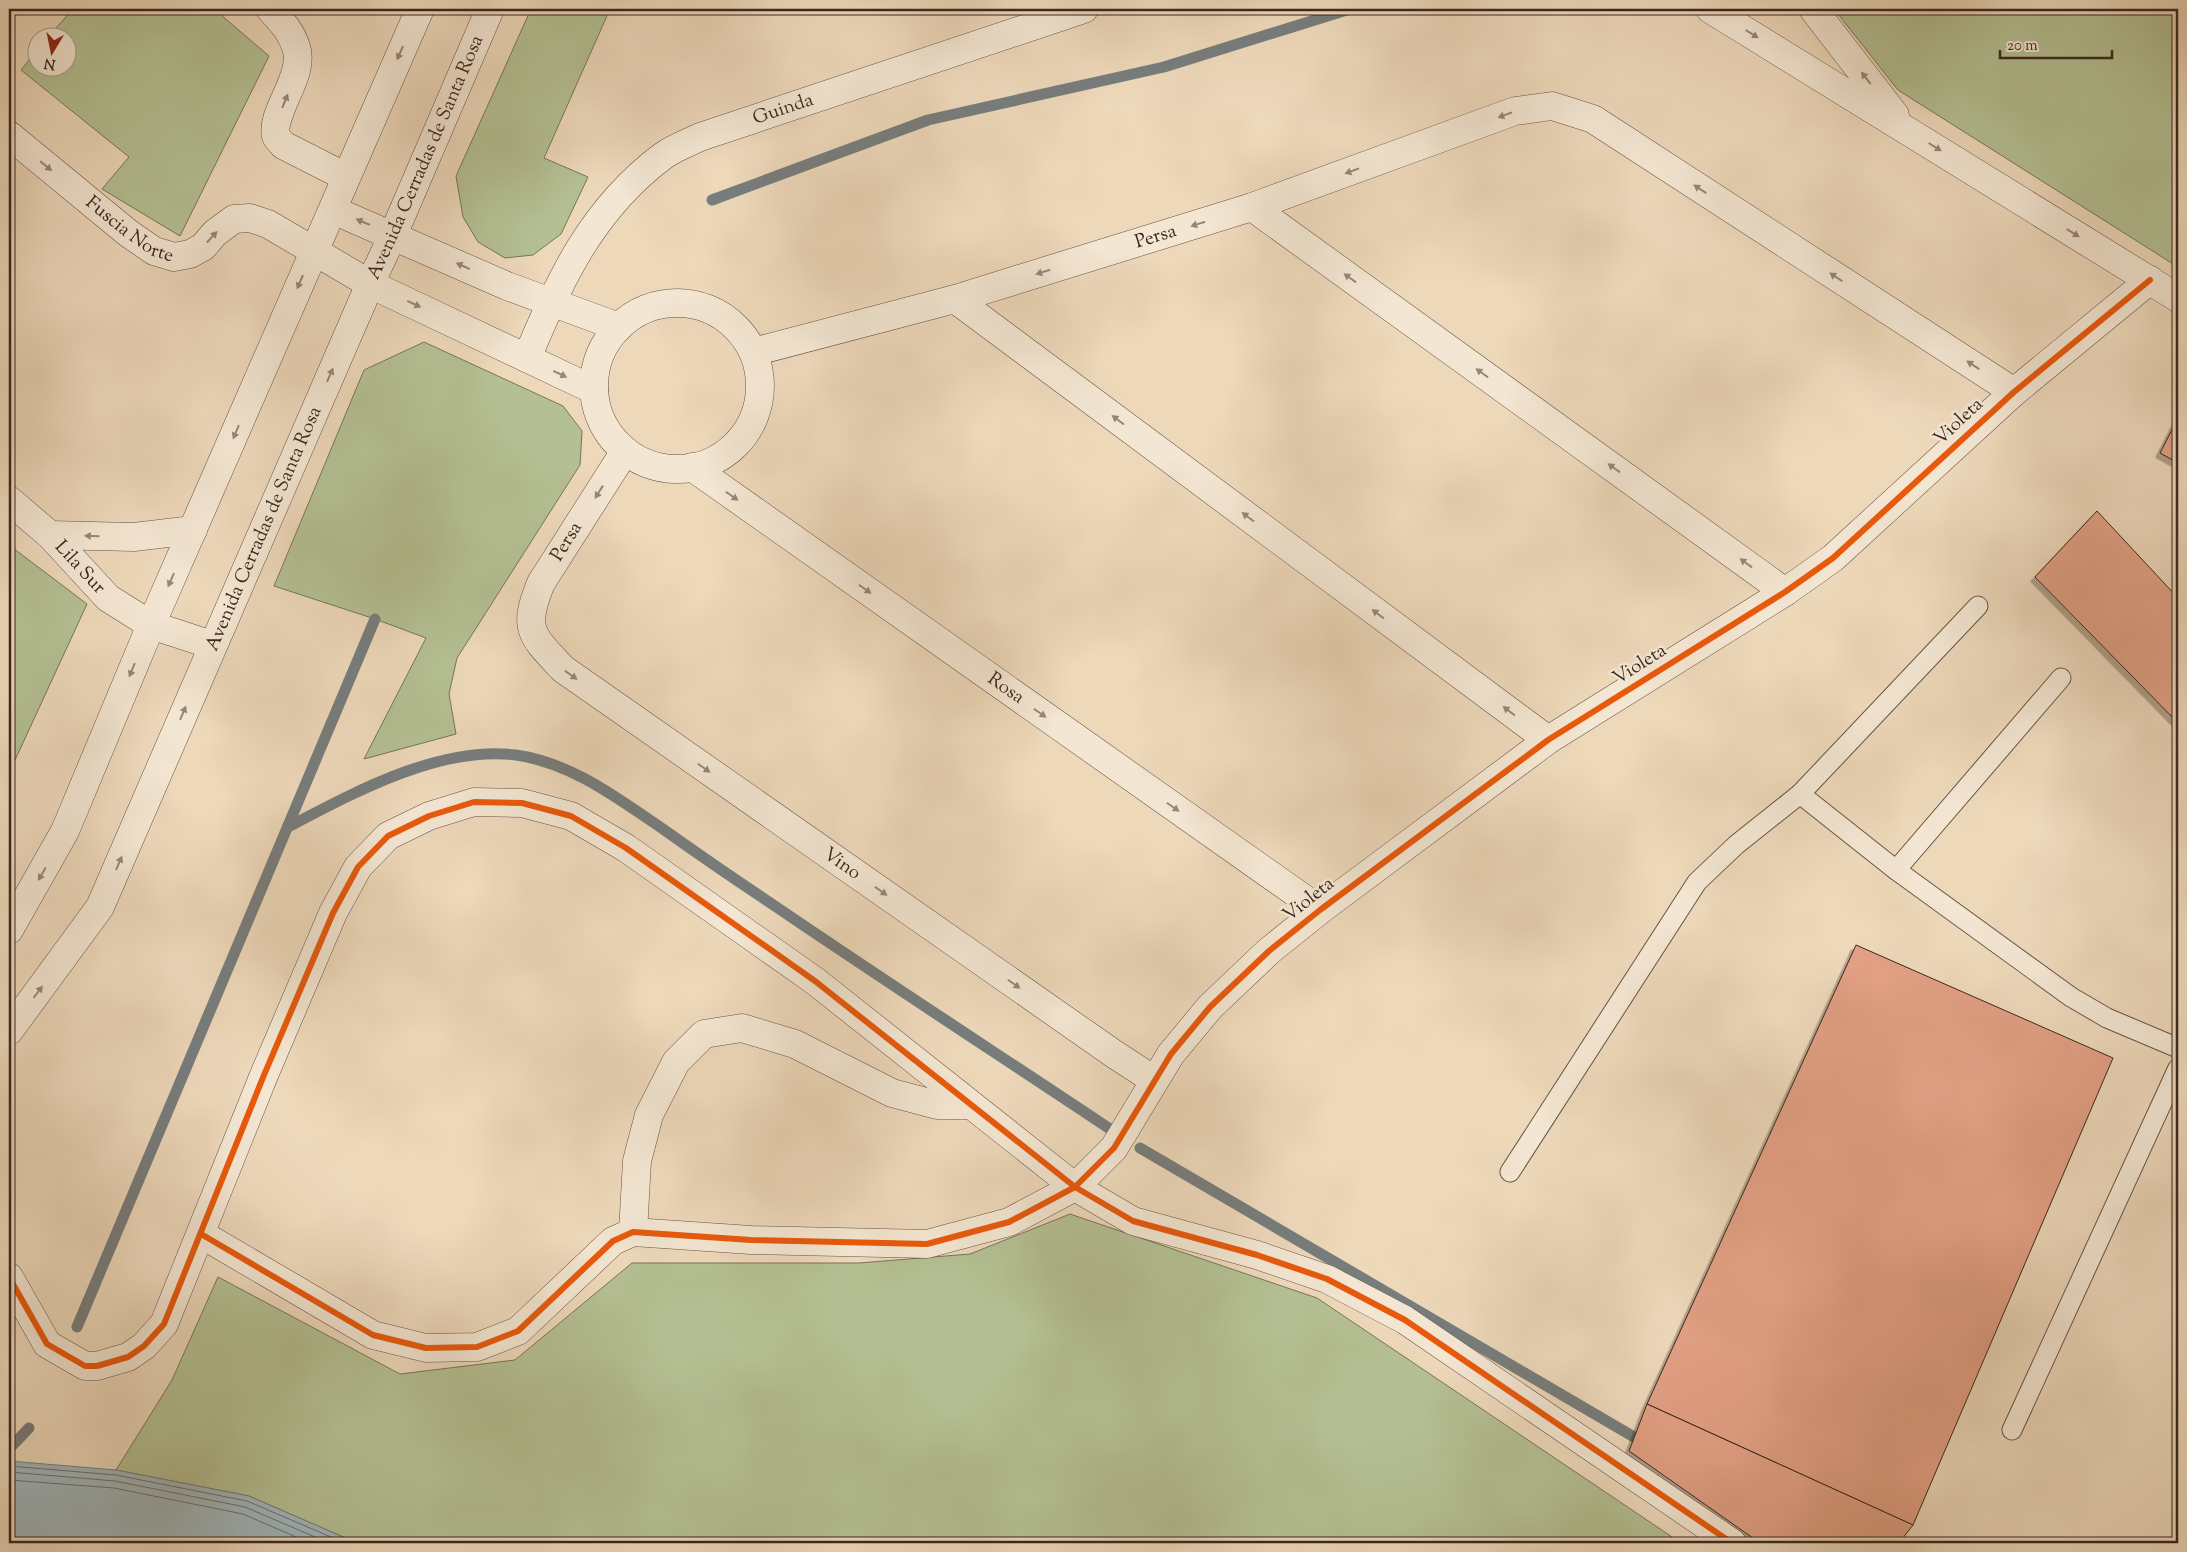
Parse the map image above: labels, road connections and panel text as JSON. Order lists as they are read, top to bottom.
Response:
{
  "streets": {
    "street": [
      "Guinda",
      "Avenida Cerradas de Santa Rosa",
      "Fuscia Norte",
      "Persa",
      "Violeta",
      "Lila Sur",
      "Rosa",
      "Vino"
    ]
  },
  "crossings": [
    ["Guinda", "Fuscia Norte"],
    ["Avenida Cerradas de Santa Rosa", "Fuscia Norte"],
    ["Avenida Cerradas de Santa Rosa", "Lila Sur"],
    ["Fuscia Norte", "Persa"],
    ["Fuscia Norte", "Rosa"],
    ["Persa", "Violeta"],
    ["Persa", "Rosa"],
    ["Persa", "Vino"],
    ["Violeta", "Rosa"],
    ["Violeta", "Vino"]
  ],
  "one_way": ["Persa", "Rosa", "Vino"],
  "scale_bar": "20 m",
  "north": "bottom"
}
